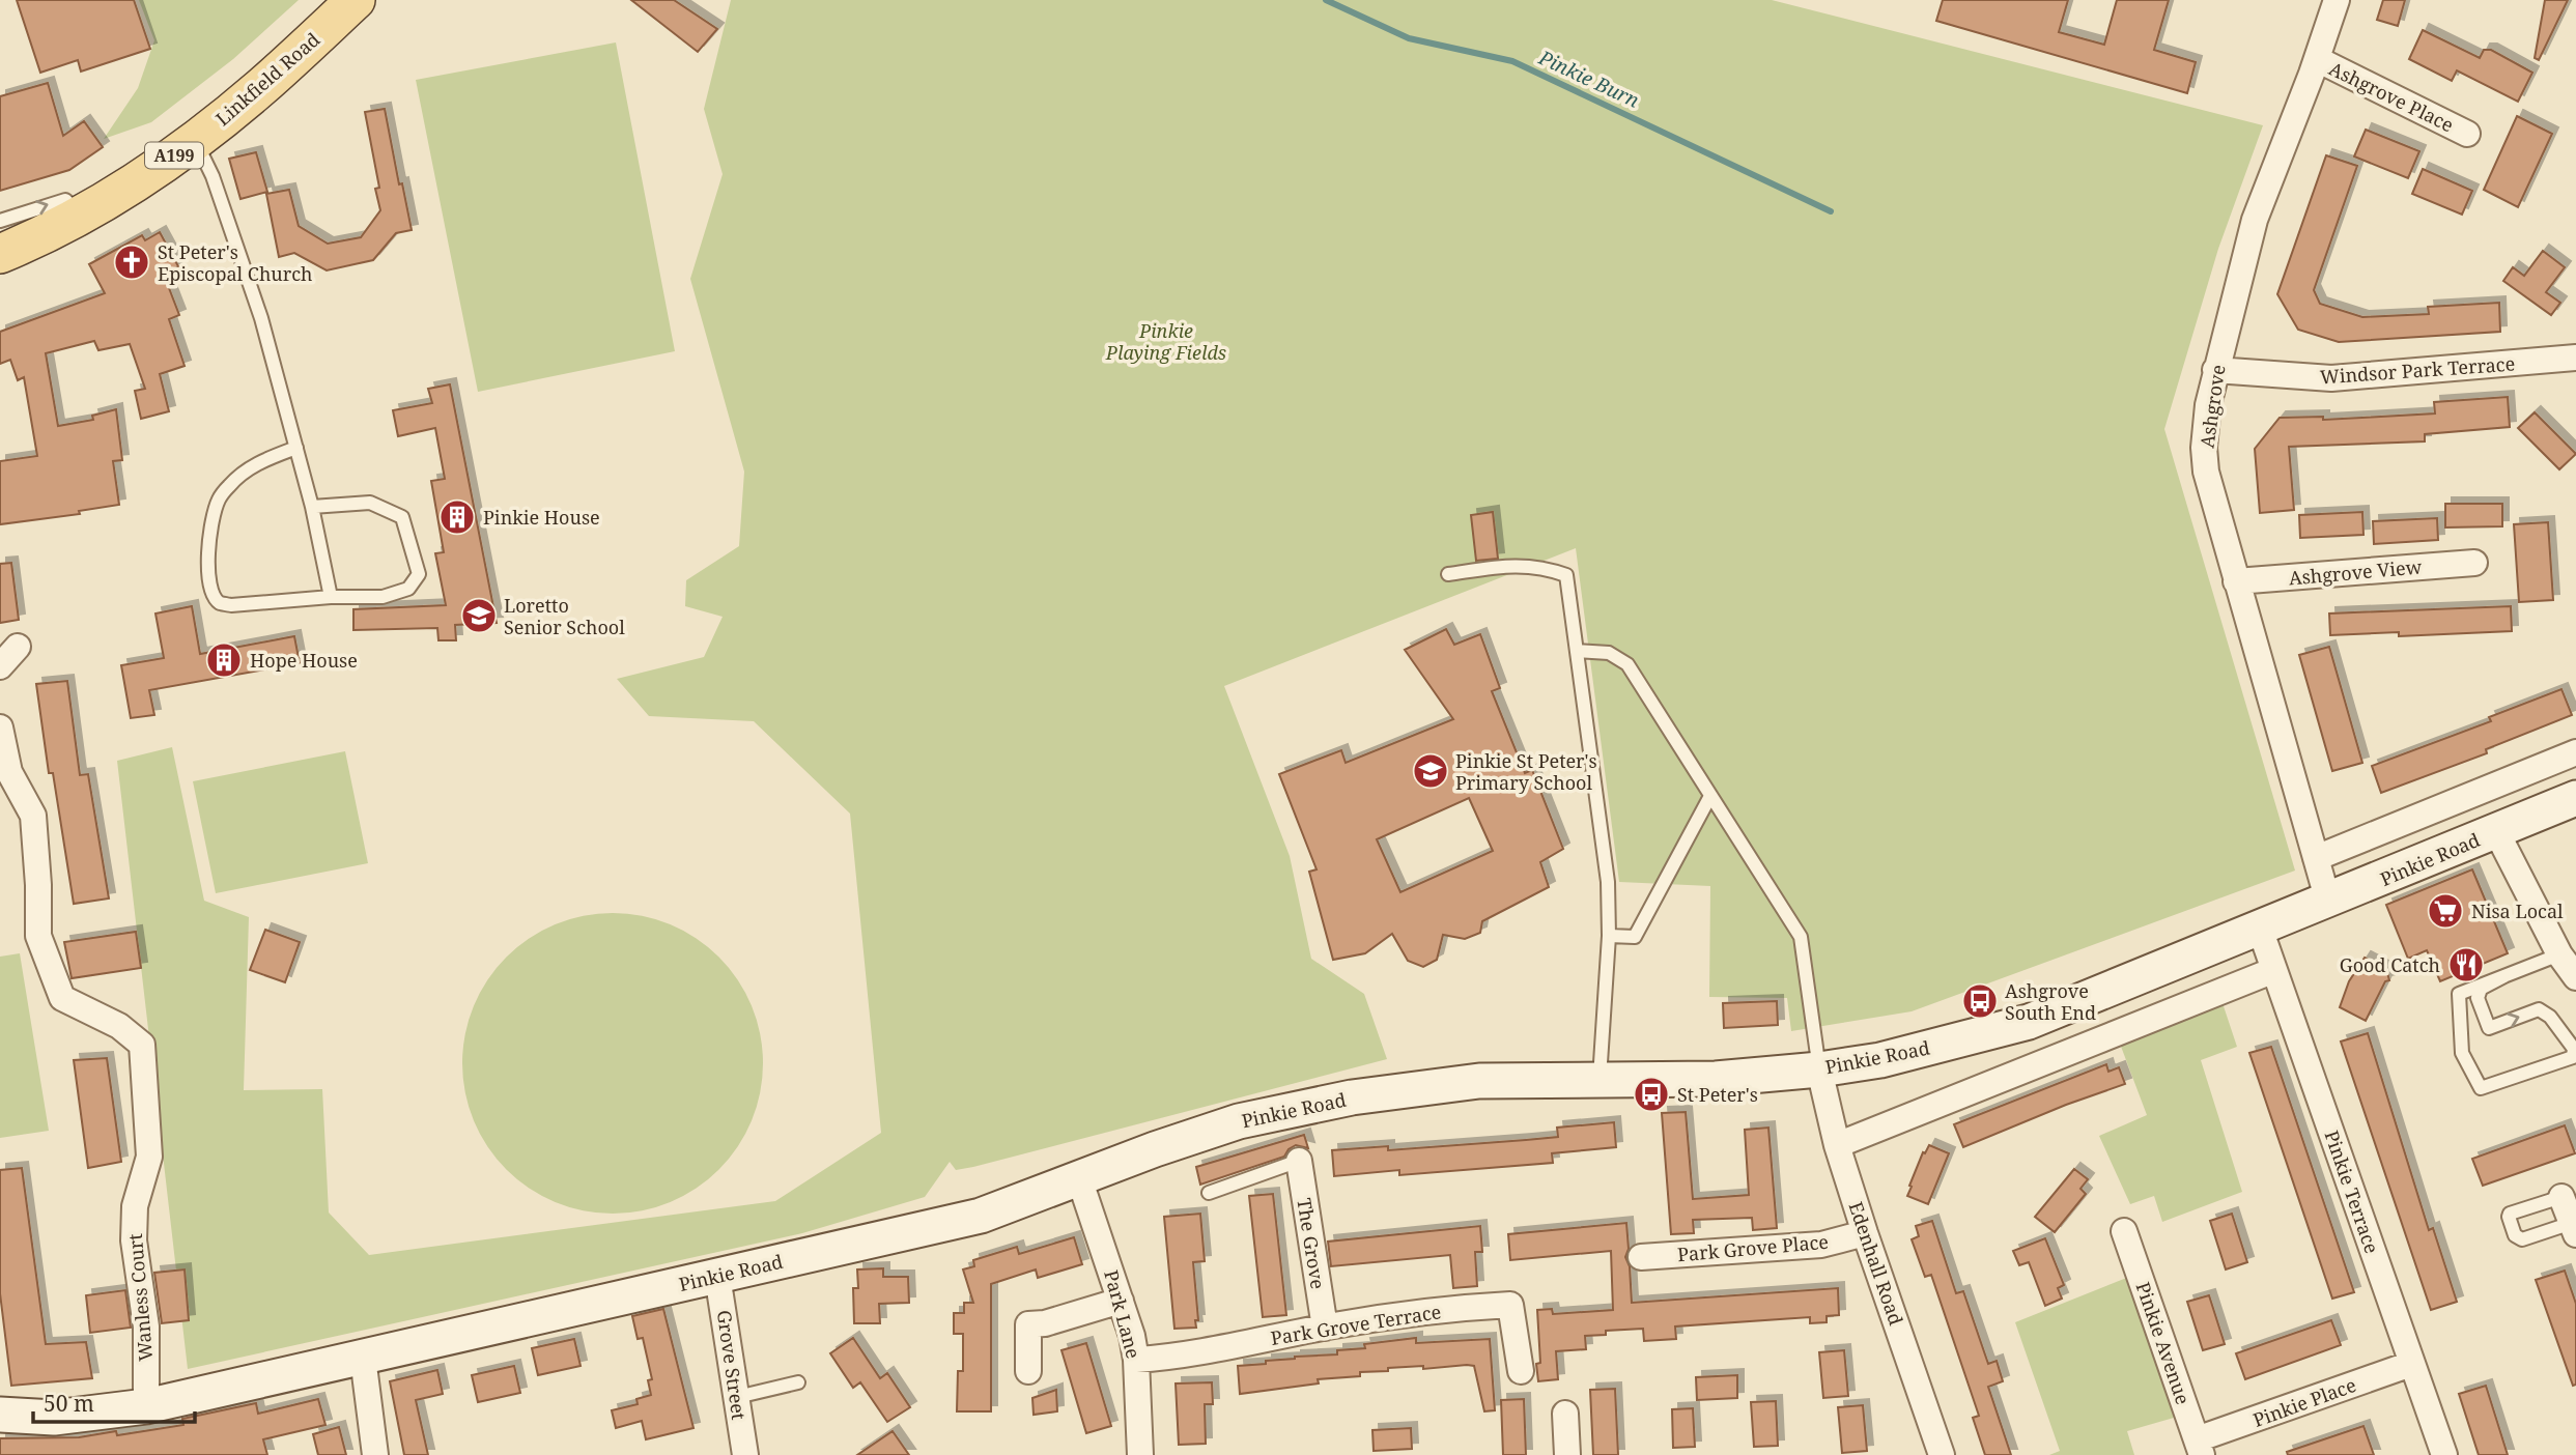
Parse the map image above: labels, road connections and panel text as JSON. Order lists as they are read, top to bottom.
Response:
{
  "streets": {
    "main road": ["Linkfield Road", "A199", "Pinkie Road"],
    "street": [
      "Ashgrove Place",
      "Windsor Park Terrace",
      "Ashgrove",
      "Ashgrove View",
      "Pinkie Terrace",
      "The Grove",
      "Park Grove Place",
      "Edenhall Road",
      "Wanless Court",
      "Park Lane",
      "Park Grove Terrace",
      "Pinkie Avenue",
      "Grove Street",
      "Pinkie Place"
    ]
  },
  "crossings": [
    ["Linkfield Road", "A199"],
    ["Ashgrove Place", "Ashgrove"],
    ["Windsor Park Terrace", "Ashgrove"],
    ["Ashgrove", "Ashgrove View"],
    ["Ashgrove", "Pinkie Road"],
    ["Pinkie Road", "Pinkie Terrace"],
    ["Pinkie Road", "Edenhall Road"],
    ["Pinkie Road", "Wanless Court"],
    ["Pinkie Road", "Park Lane"],
    ["Pinkie Road", "Grove Street"],
    ["Pinkie Terrace", "Pinkie Place"],
    ["The Grove", "Park Grove Terrace"],
    ["Park Grove Place", "Edenhall Road"],
    ["Park Lane", "Park Grove Terrace"],
    ["Pinkie Avenue", "Pinkie Place"]
  ],
  "water": ["Pinkie Burn"],
  "parks": ["Pinkie Playing Fields"],
  "places": {
    "church": ["St Peter's Episcopal Church"],
    "building": ["Pinkie House", "Hope House"],
    "school or university": ["Loretto Senior School", "Pinkie St Peter's Primary School"],
    "supermarket": ["Nisa Local"],
    "restaurant": ["Good Catch"],
    "bus stop": ["Ashgrove South End", "St Peter's"]
  },
  "scale_bar": "50 m"
}
